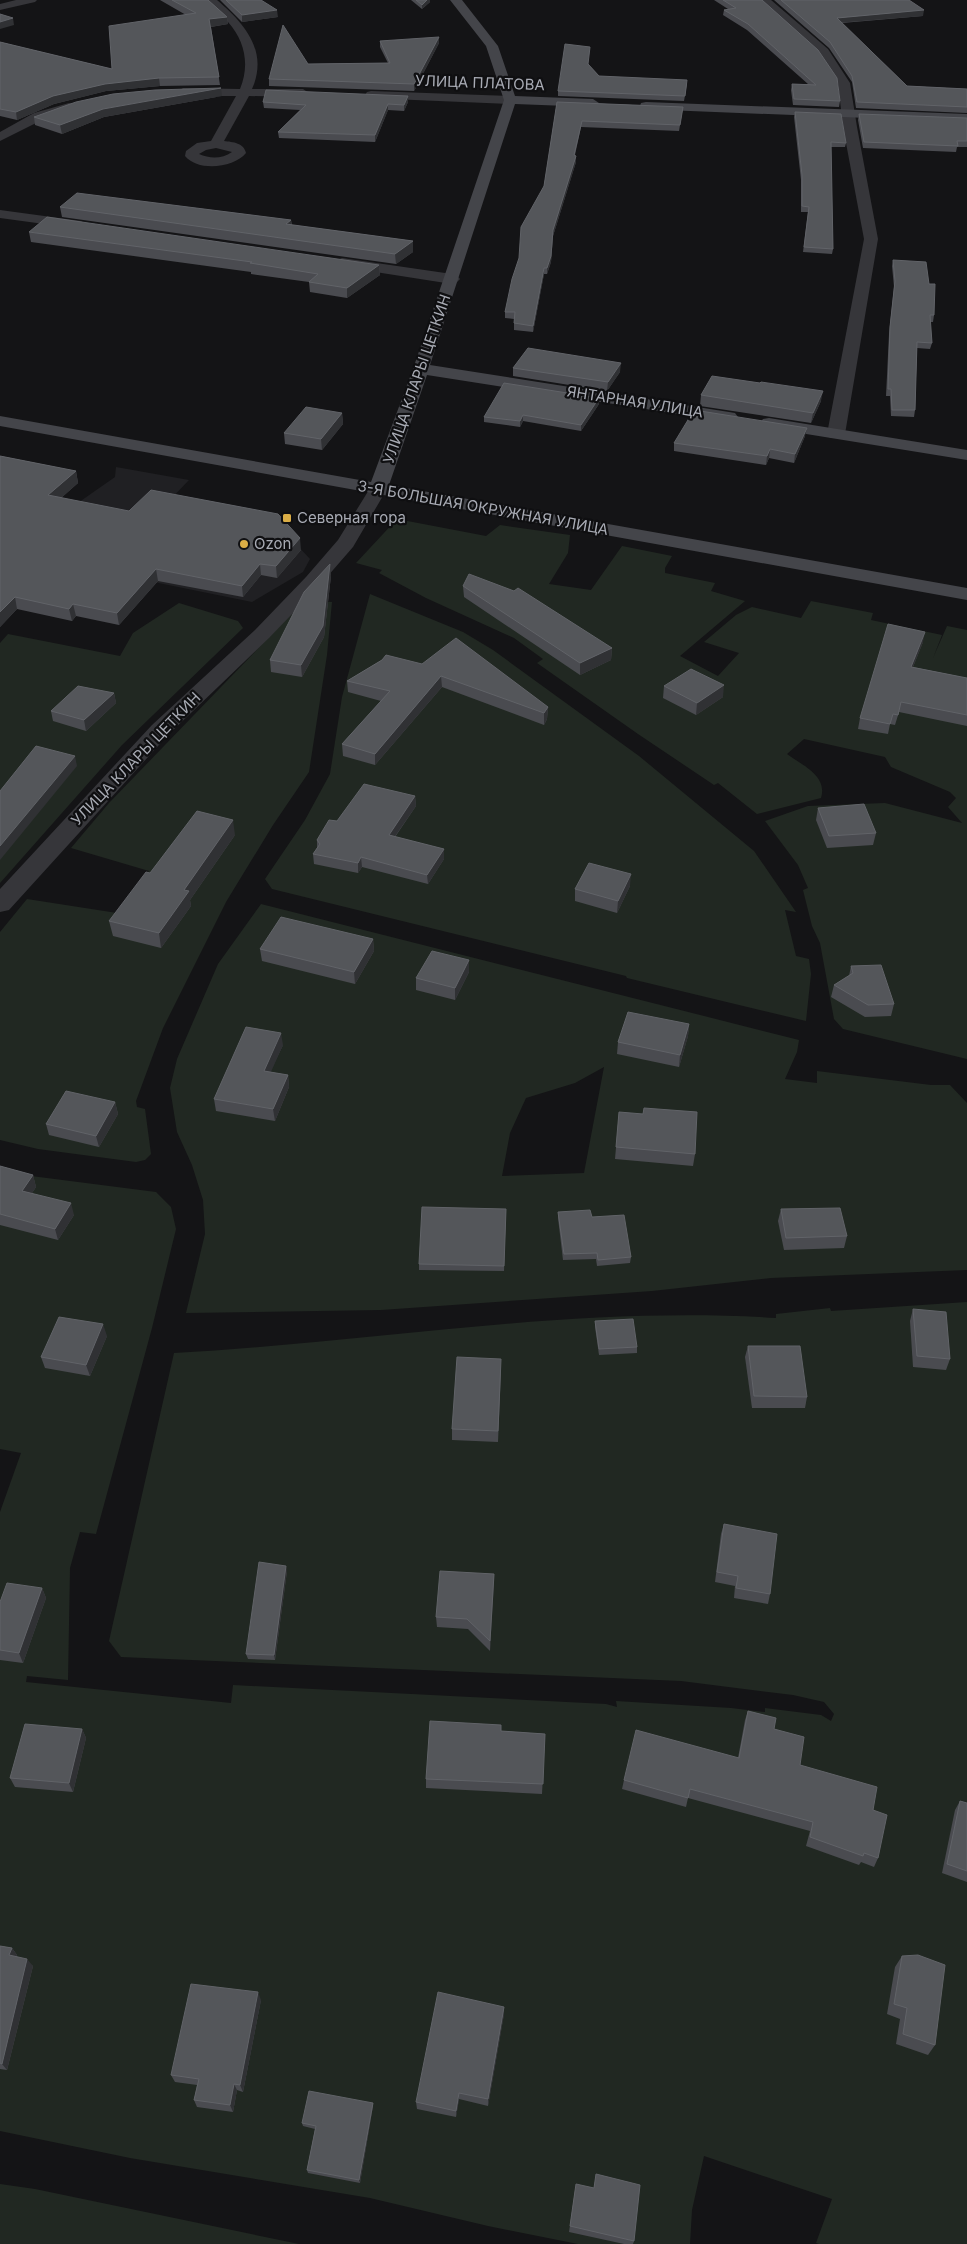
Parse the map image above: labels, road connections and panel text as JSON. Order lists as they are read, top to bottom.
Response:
{
  "streets": {
    "street": [
      "УЛИЦА ПЛАТОВА",
      "УЛИЦА КЛАРЫ ЦЕТКИН",
      "ЯНТАРНАЯ УЛИЦА",
      "3-Я БОЛЬШАЯ ОКРУЖНАЯ УЛИЦА"
    ]
  },
  "crossings": [
    ["УЛИЦА ПЛАТОВА", "УЛИЦА КЛАРЫ ЦЕТКИН"],
    ["УЛИЦА КЛАРЫ ЦЕТКИН", "ЯНТАРНАЯ УЛИЦА"],
    ["УЛИЦА КЛАРЫ ЦЕТКИН", "3-Я БОЛЬШАЯ ОКРУЖНАЯ УЛИЦА"]
  ],
  "places": {
    "transit": ["Северная гора"],
    "other": ["Ozon"]
  }
}
